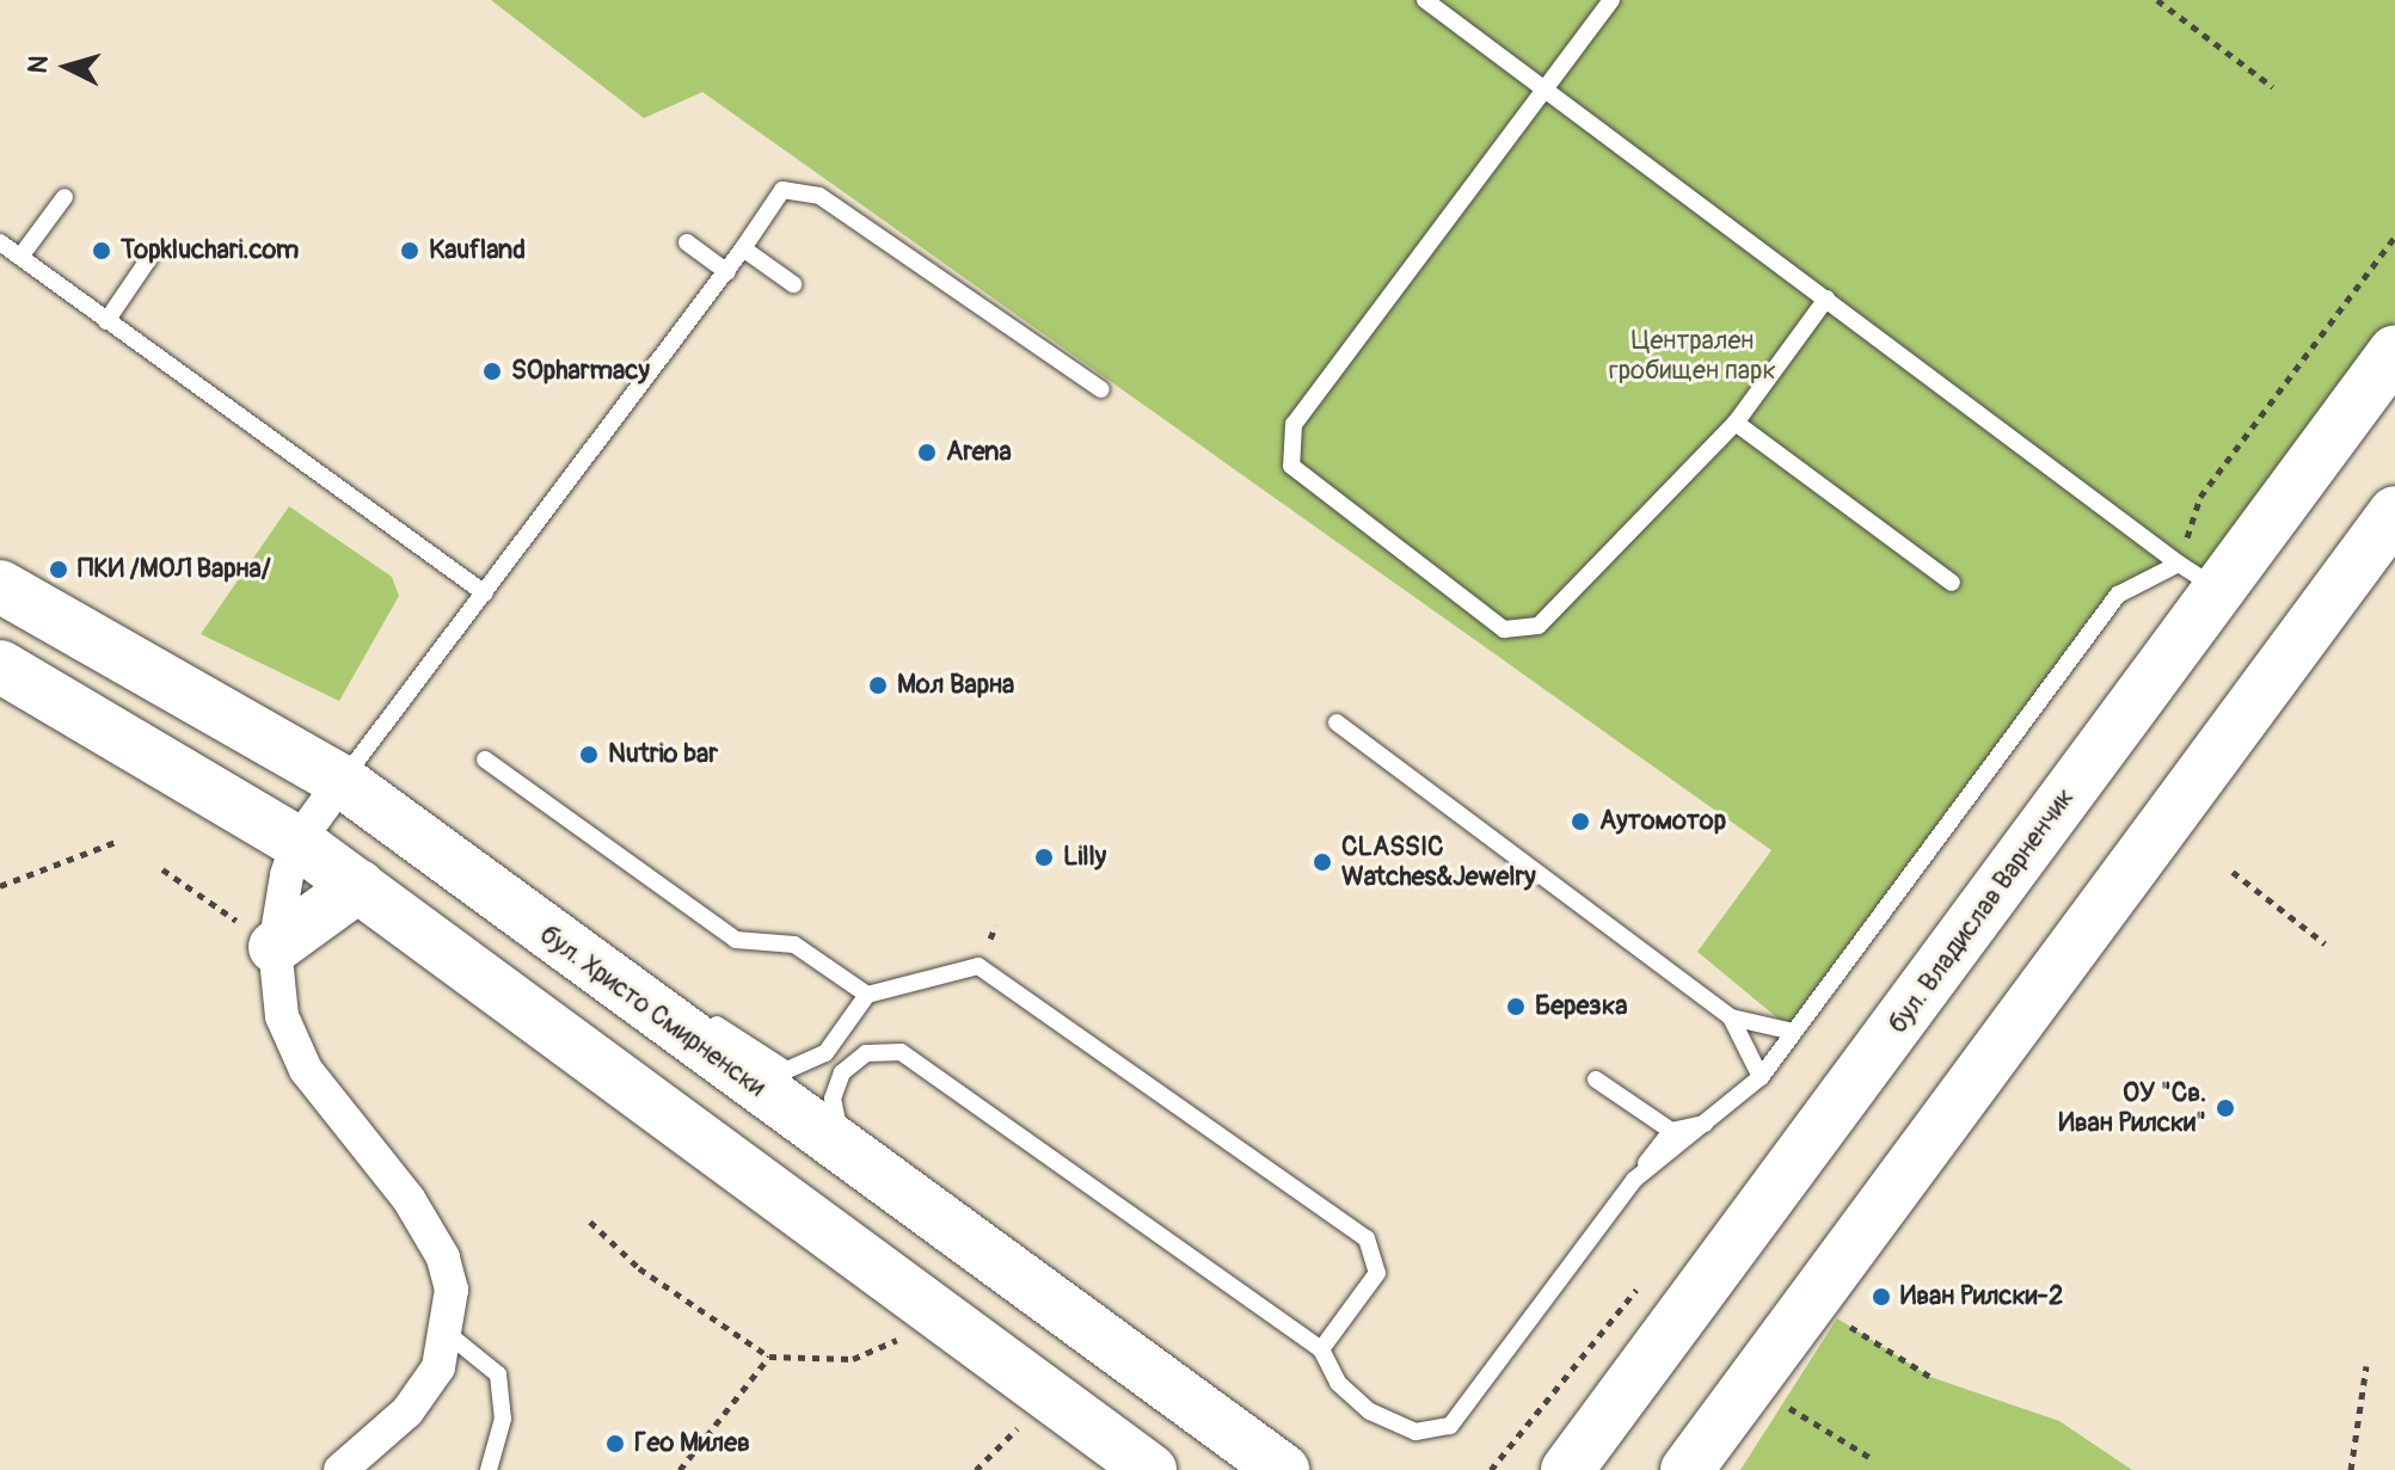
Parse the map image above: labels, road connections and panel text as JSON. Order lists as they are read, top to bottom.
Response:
{
  "streets": {
    "main road": ["бул. Владислав Варненчик", "бул. Христо Смирненски"]
  },
  "parks": ["Централен гробищен парк"],
  "places": [
    "Topkluchari.com",
    "Kaufland",
    "SOpharmacy",
    "Arena",
    "ПКИ /МОЛ Варна/",
    "Мол Варна",
    "Nutrio bar",
    "Аутомотор",
    "Lilly",
    "CLASSIC Watches&Jewelry",
    "Березка",
    "ОУ \"Св. Иван Рилски\"",
    "Иван Рилски-2",
    "Гео Милев"
  ],
  "north": "left"
}
